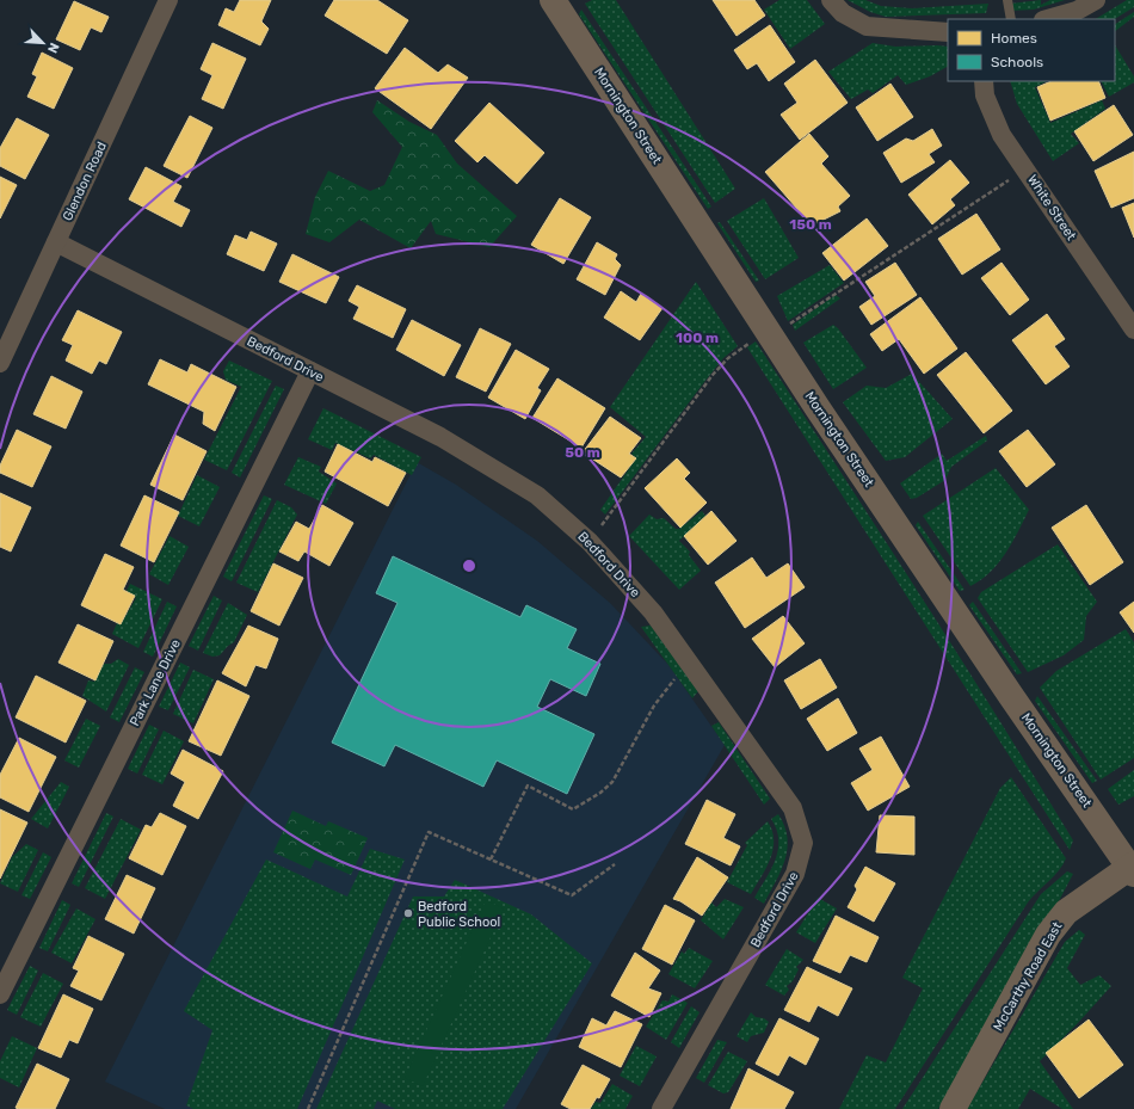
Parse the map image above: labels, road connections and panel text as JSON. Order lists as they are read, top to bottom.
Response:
{
  "streets": {
    "main road": ["Mornington Street", "McCarthy Road East"],
    "street": [
      "Glendon Road",
      "White Street",
      "Bedford Drive",
      "Park Lane Drive"
    ]
  },
  "crossings": [
    ["Mornington Street", "McCarthy Road East"],
    ["Glendon Road", "Bedford Drive"],
    ["Bedford Drive", "Park Lane Drive"]
  ],
  "places": ["Bedford Public School"],
  "legend": ["Homes", "Schools"],
  "north": "bottom right",
  "rings": ["150 m", "100 m", "50 m"]
}
